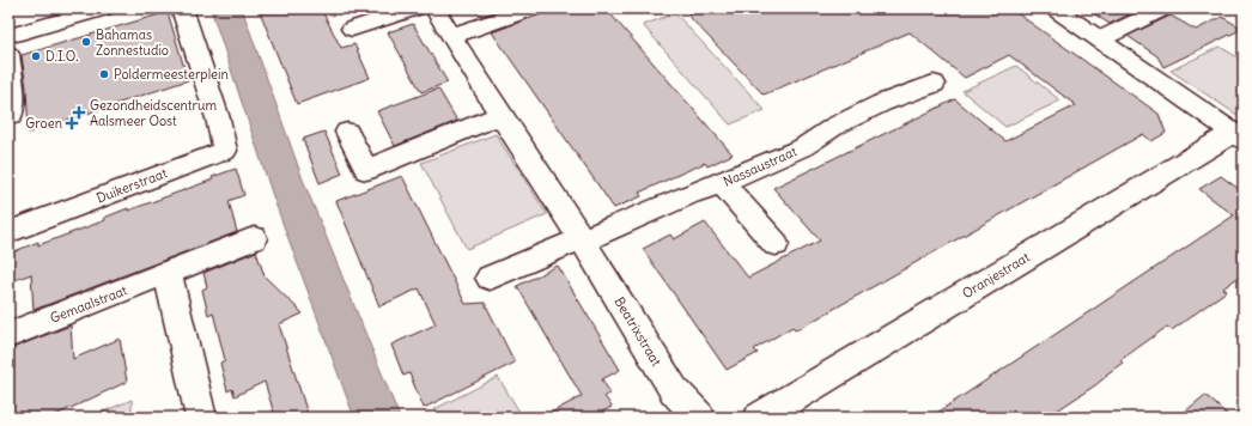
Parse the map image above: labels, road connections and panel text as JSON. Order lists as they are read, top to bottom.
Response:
{
  "streets": {
    "street": [
      "Nassaustraat",
      "Duikerstraat",
      "Oranjestraat",
      "Gemaalstraat",
      "Beatrixstraat"
    ]
  },
  "crossings": [
    ["Nassaustraat", "Beatrixstraat"]
  ],
  "places": {
    "other": ["Bahamas Zonnestudio", "D.I.O.", "Poldermeesterplein"],
    "health": ["Gezondheidscentrum Aalsmeer Oost", "Groen"]
  }
}
